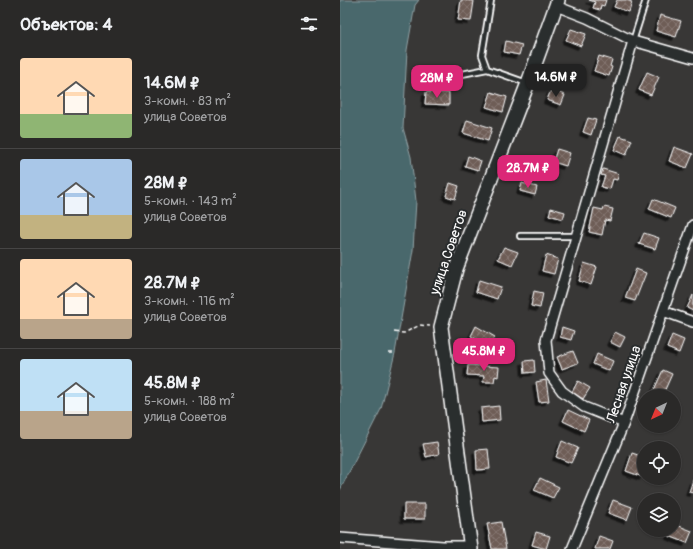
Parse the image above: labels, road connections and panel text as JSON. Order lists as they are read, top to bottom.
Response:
{
  "streets": {
    "main road": ["улица Советов"],
    "street": ["Лесная улица"]
  },
  "north": "bottom left",
  "page": {
    "heading": "Объектов: 4",
    "list": [
      {
        "name": "14.6M ₽",
        "note": "3-комн. · 83 m² · улица Советов"
      },
      {
        "name": "28M ₽",
        "note": "5-комн. · 143 m² · улица Советов"
      },
      {
        "name": "28.7M ₽",
        "note": "3-комн. · 116 m² · улица Советов"
      },
      {
        "name": "45.8M ₽",
        "note": "5-комн. · 188 m² · улица Советов"
      }
    ],
    "price": [
      "14.6M ₽",
      "28M ₽",
      "28.7M ₽",
      "45.8M ₽"
    ]
  }
}
